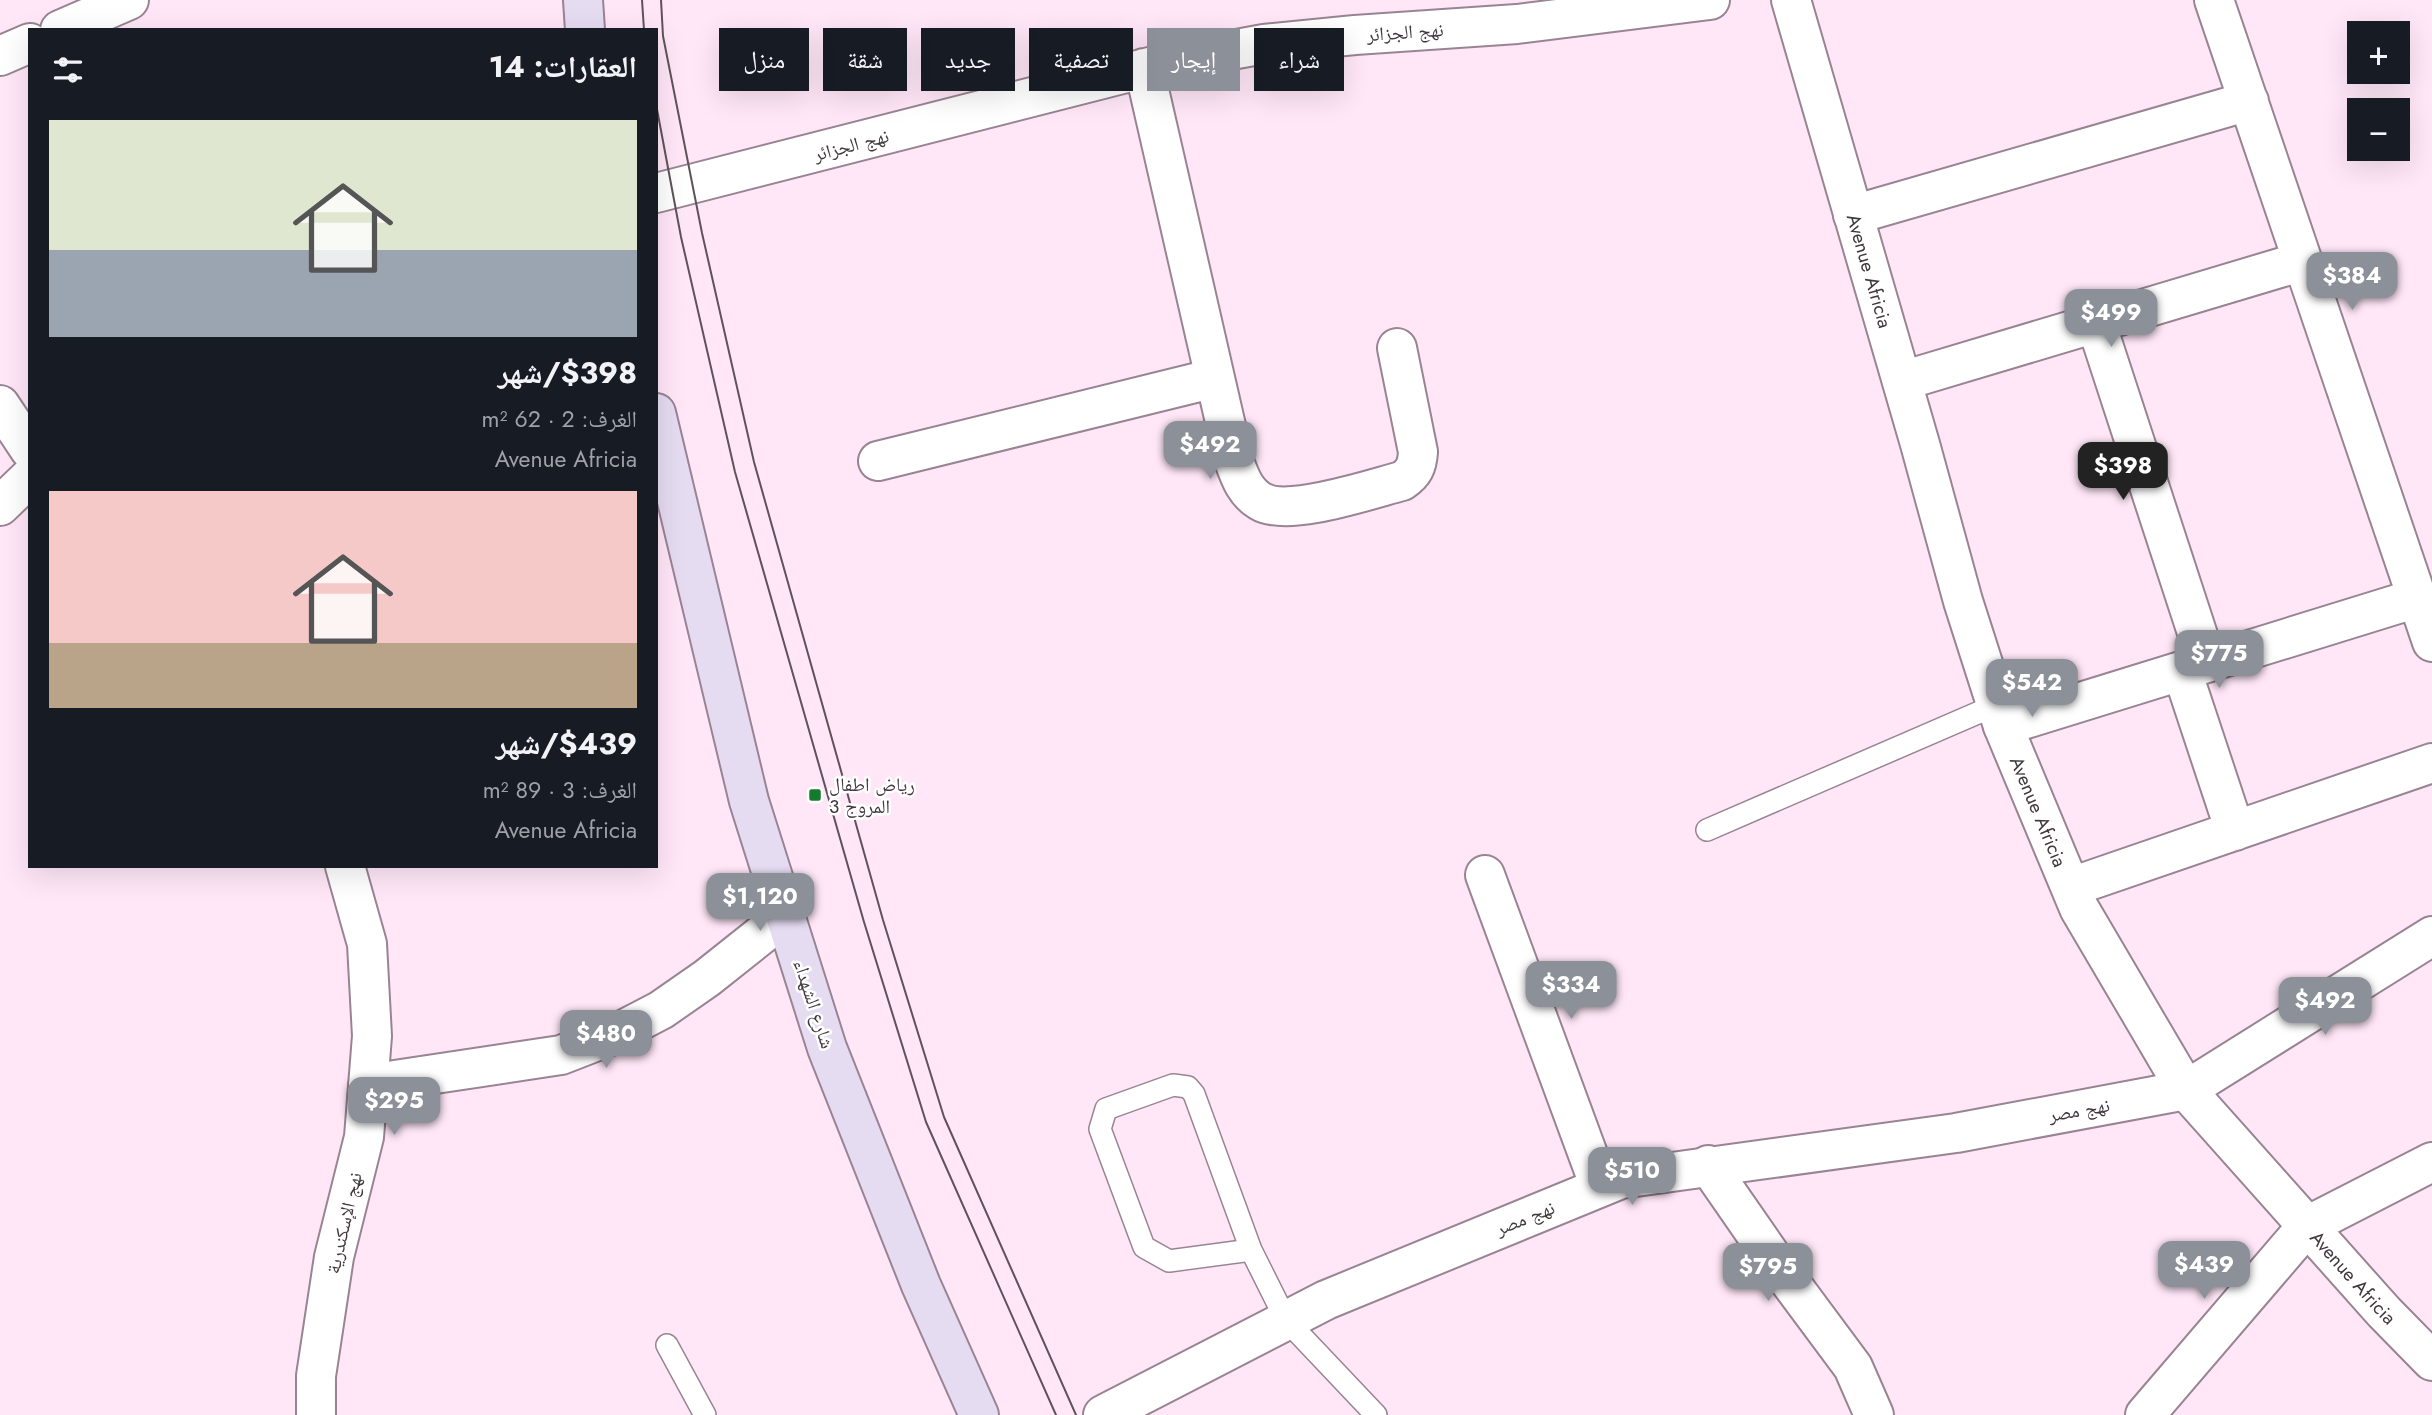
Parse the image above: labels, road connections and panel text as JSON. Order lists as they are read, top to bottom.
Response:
{
  "streets": {
    "main road": ["شارع الشهداء"],
    "street": [
      "نهج الجزائر",
      "Avenue Africia",
      "نهج مصر",
      "نهج الإسكندرية"
    ]
  },
  "crossings": [
    ["Avenue Africia", "نهج مصر"]
  ],
  "places": {
    "transit": ["رياض اطفال المروج 3"]
  },
  "page": {
    "map_buttons": ["+", "−"],
    "chip": [
      "شراء",
      "إيجار",
      "تصفية",
      "جديد",
      "شقة",
      "منزل"
    ],
    "heading": "العقارات: 14",
    "list": [
      {
        "name": "$398/شهر",
        "note": "الغرف: 2 · 62 m² · Avenue Africia"
      },
      {
        "name": "$439/شهر",
        "note": "الغرف: 3 · 89 m² · Avenue Africia"
      }
    ],
    "price": [
      "$384",
      "$499",
      "$492",
      "$398",
      "$775",
      "$542",
      "$1,120",
      "$334",
      "$492",
      "$480",
      "$295",
      "$510",
      "$439",
      "$795"
    ]
  }
}
